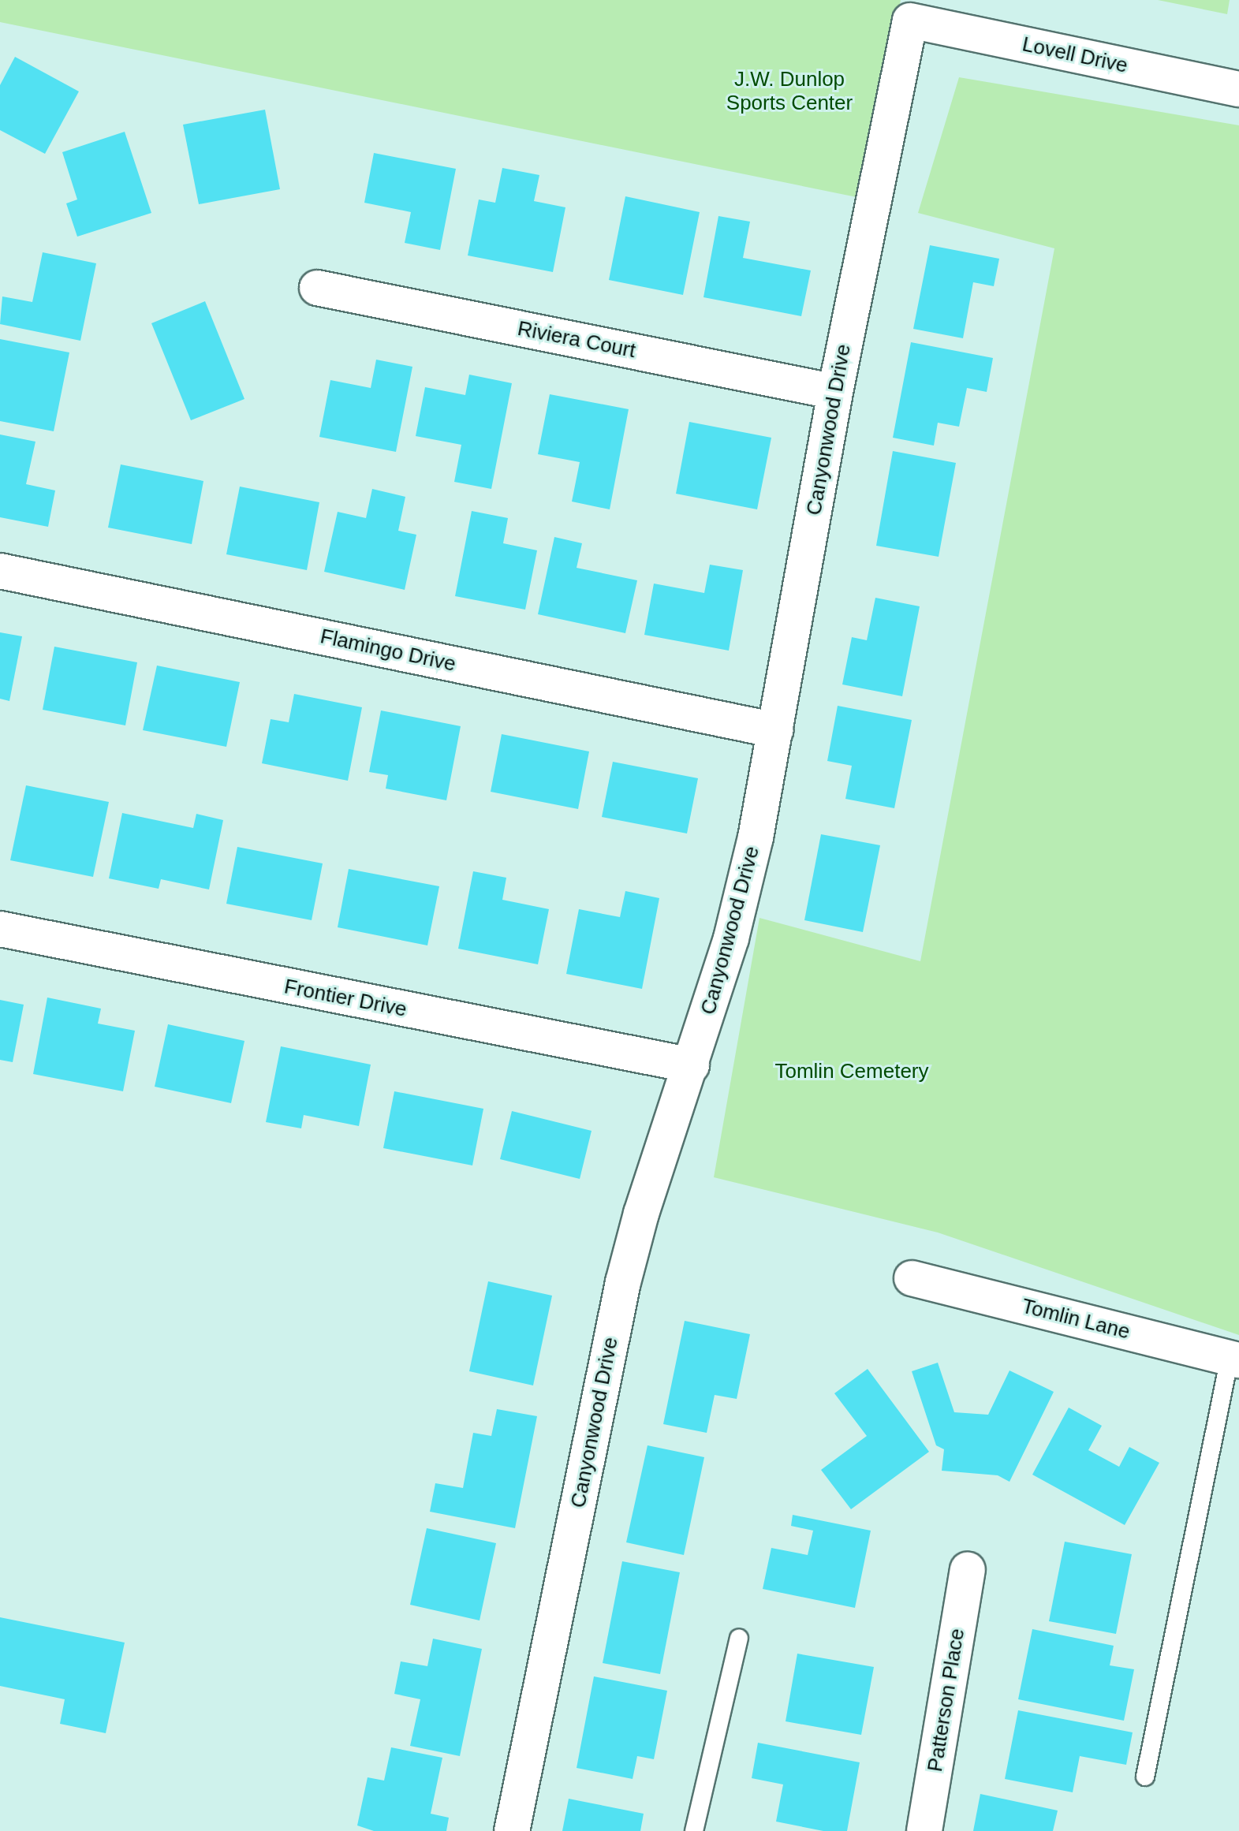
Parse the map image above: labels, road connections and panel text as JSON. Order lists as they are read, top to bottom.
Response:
{
  "streets": {
    "street": [
      "Lovell Drive",
      "Riviera Court",
      "Canyonwood Drive",
      "Flamingo Drive",
      "Frontier Drive",
      "Tomlin Lane",
      "Patterson Place"
    ]
  },
  "crossings": [
    ["Lovell Drive", "Canyonwood Drive"],
    ["Riviera Court", "Canyonwood Drive"],
    ["Canyonwood Drive", "Flamingo Drive"],
    ["Canyonwood Drive", "Frontier Drive"]
  ],
  "parks": ["J.W. Dunlop Sports Center", "Tomlin Cemetery"]
}
